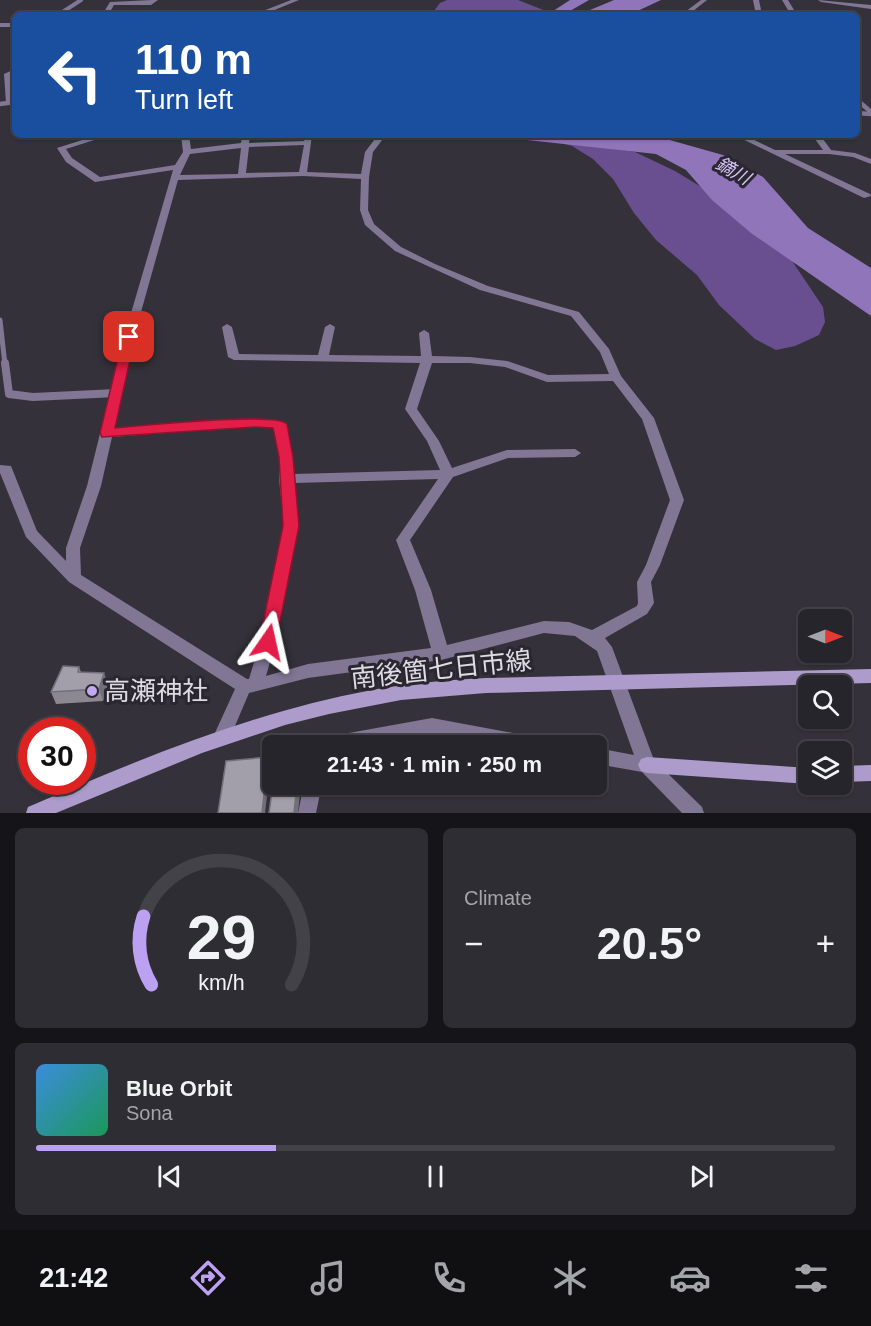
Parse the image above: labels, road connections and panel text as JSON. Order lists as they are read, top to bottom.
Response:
{
  "streets": {
    "main road": ["南後箇七日市線"]
  },
  "water": ["鏑川"],
  "places": ["高瀬神社"],
  "north": "right",
  "page": {
    "turn": ["110 m", "Turn left"],
    "limit": "30",
    "trip": "21:43 · 1 min · 250 m",
    "tile": "Climate",
    "heat": ["−", "20.5°", "+"],
    "song": ["Blue Orbit", "Sona"],
    "tabs": "21:42",
    "gauge": ["29", "km/h"]
  }
}
